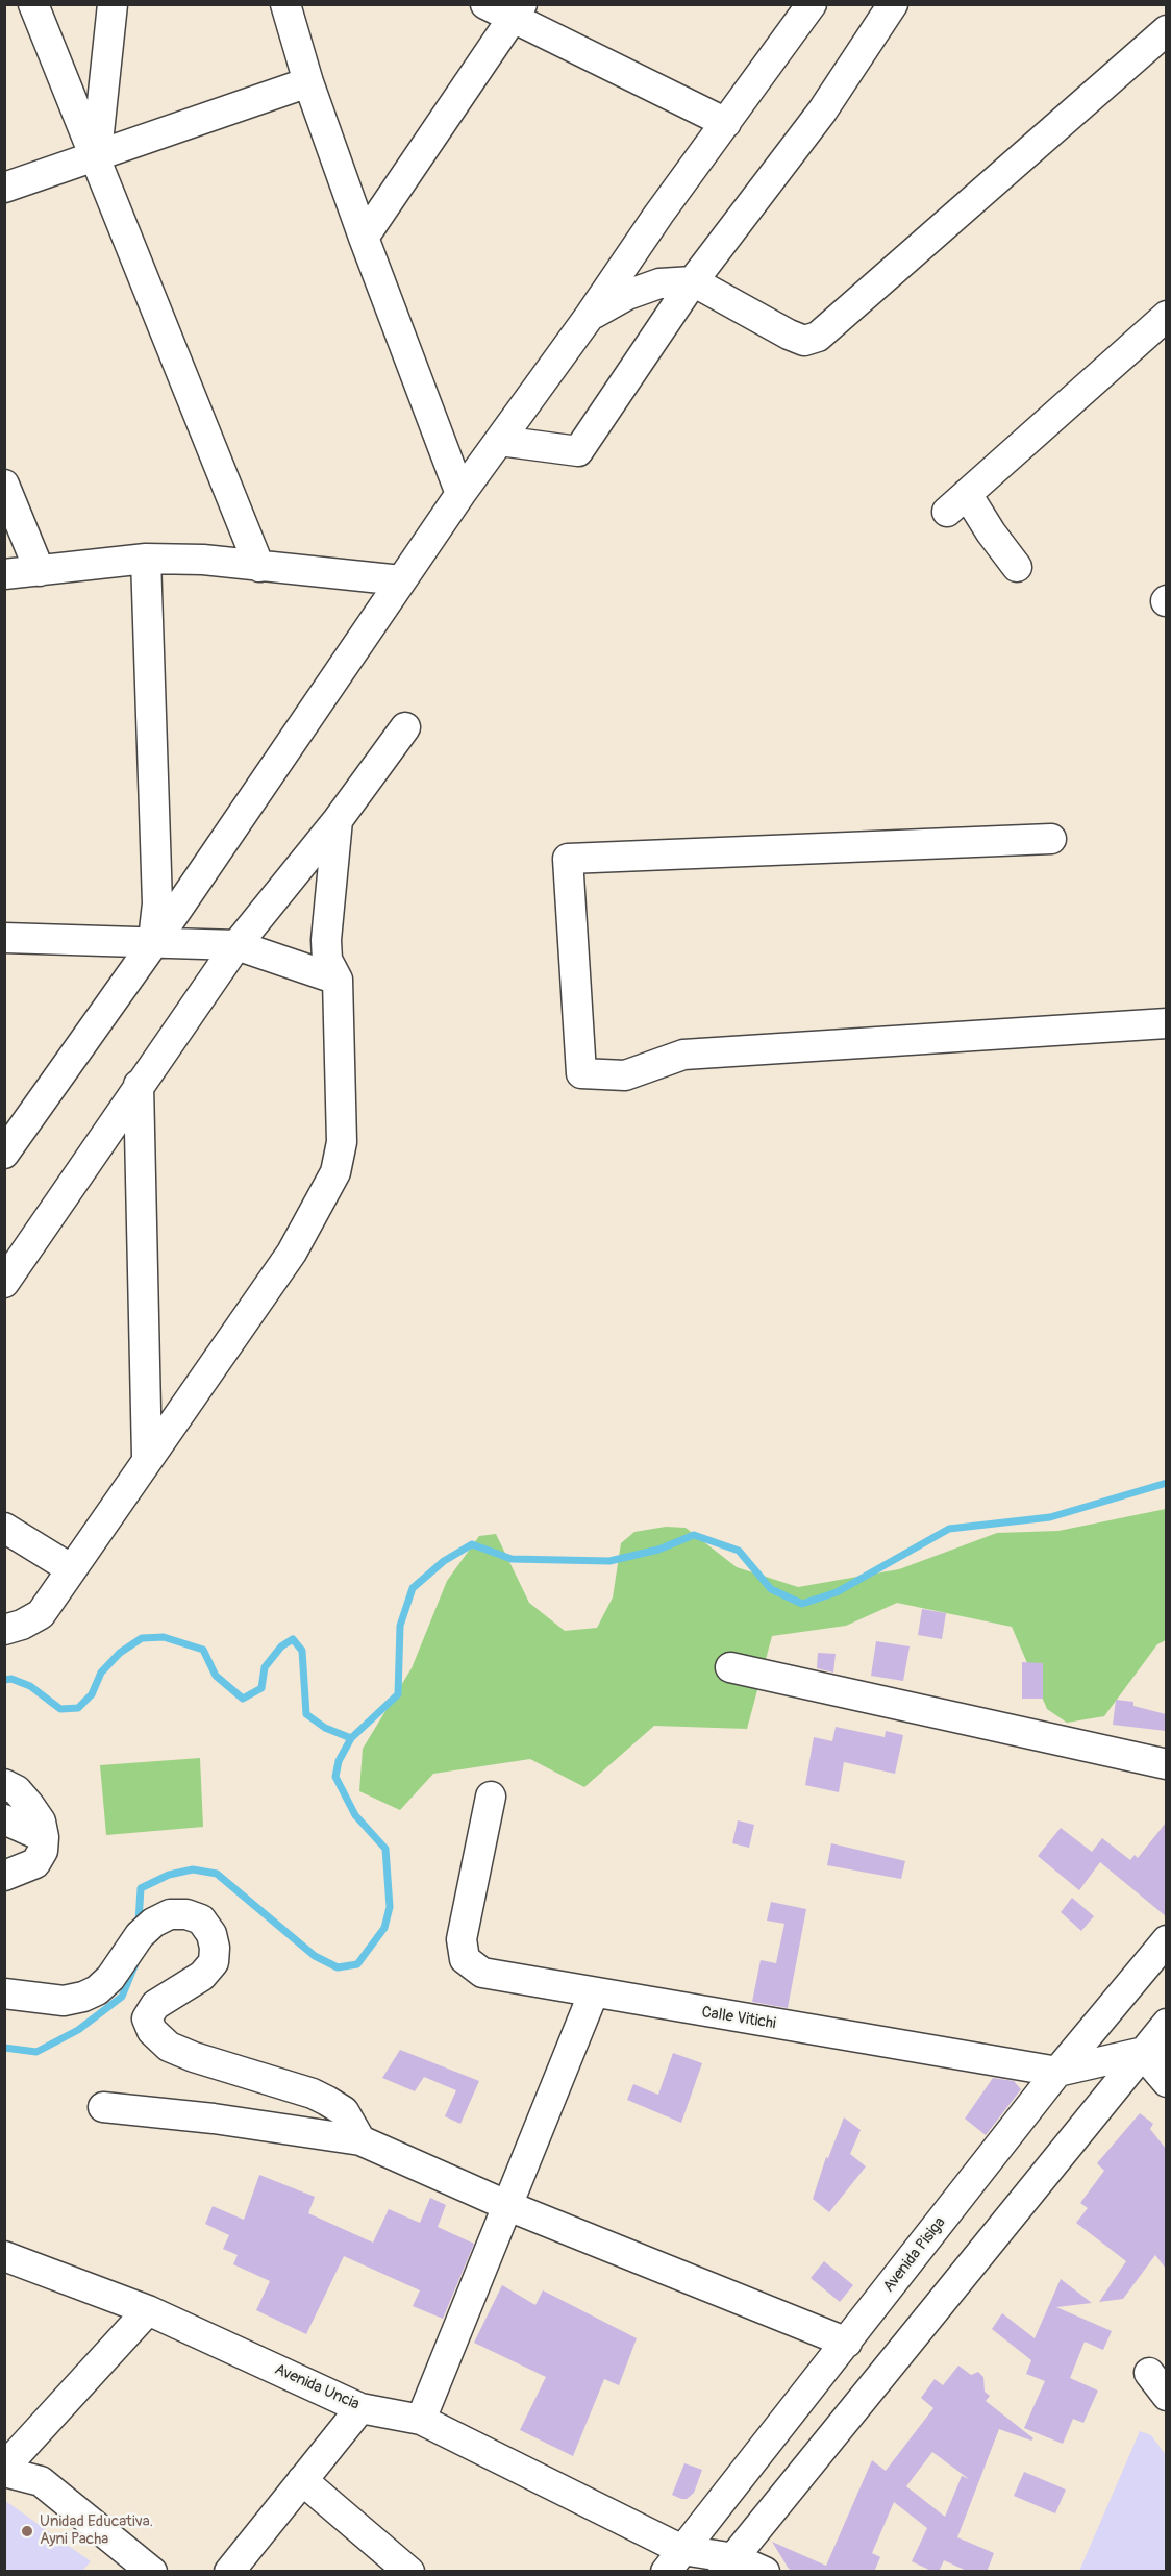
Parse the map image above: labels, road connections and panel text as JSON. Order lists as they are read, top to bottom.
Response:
{
  "streets": {
    "street": ["Calle Vitichi", "Avenida Pisiga", "Avenida Uncia"]
  },
  "crossings": [
    ["Calle Vitichi", "Avenida Pisiga"],
    ["Avenida Pisiga", "Avenida Uncia"]
  ],
  "places": ["Unidad Educativa. Ayni Pacha"]
}
